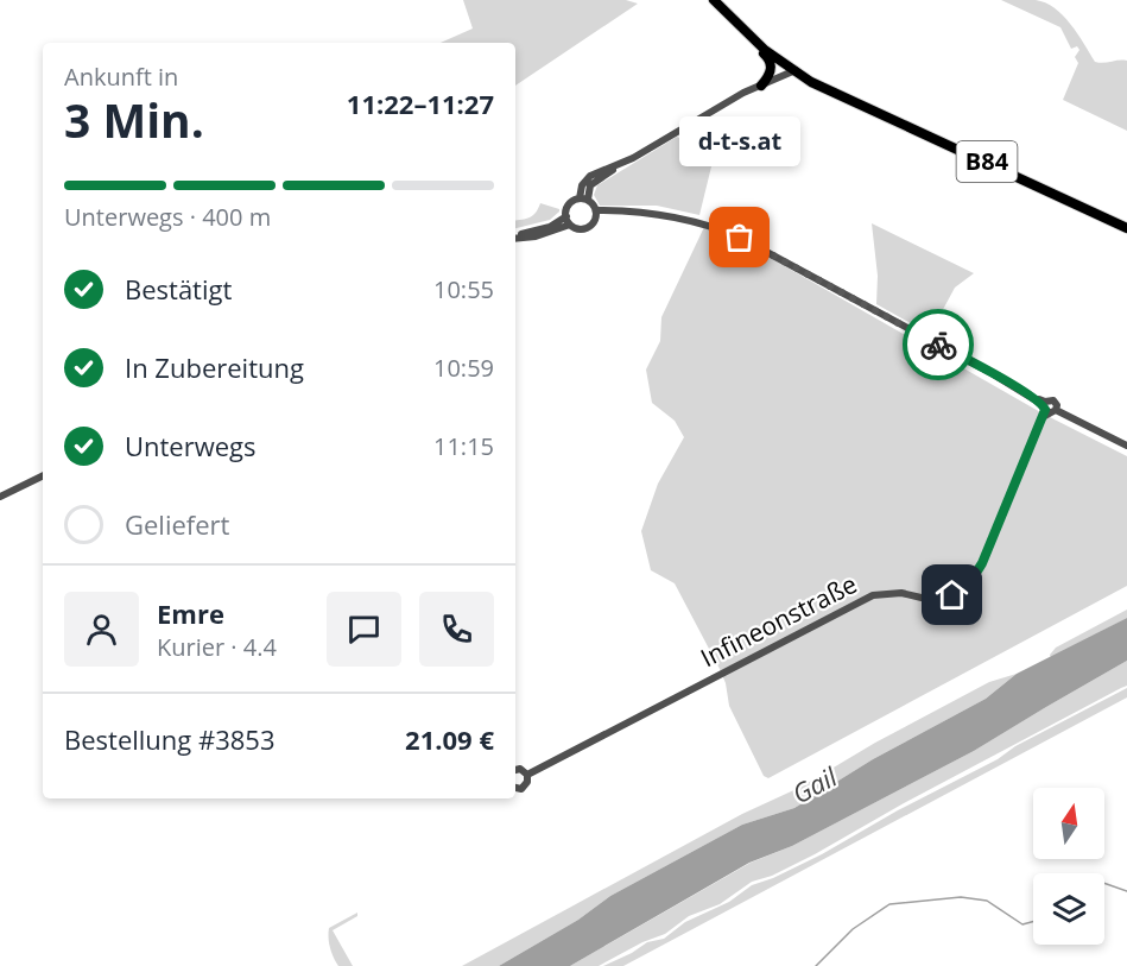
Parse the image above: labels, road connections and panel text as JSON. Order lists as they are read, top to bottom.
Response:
{
  "streets": {
    "main road": ["B84"],
    "street": ["Infineonstraße"]
  },
  "water": ["Gail"],
  "places": ["d-t-s.at"],
  "north": "top",
  "page": {
    "heading": ["3 Min.", "Ankunft in", "11:22–11:27"],
    "panel": [
      "Emre",
      "Kurier · 4.4",
      "Bestellung #3853",
      "21.09 €"
    ],
    "bubble": "d-t-s.at",
    "bar": "Unterwegs · 400 m",
    "list": [
      ["Bestätigt", "10:55"],
      ["In Zubereitung", "10:59"],
      ["Unterwegs", "11:15"],
      "Geliefert"
    ]
  }
}
